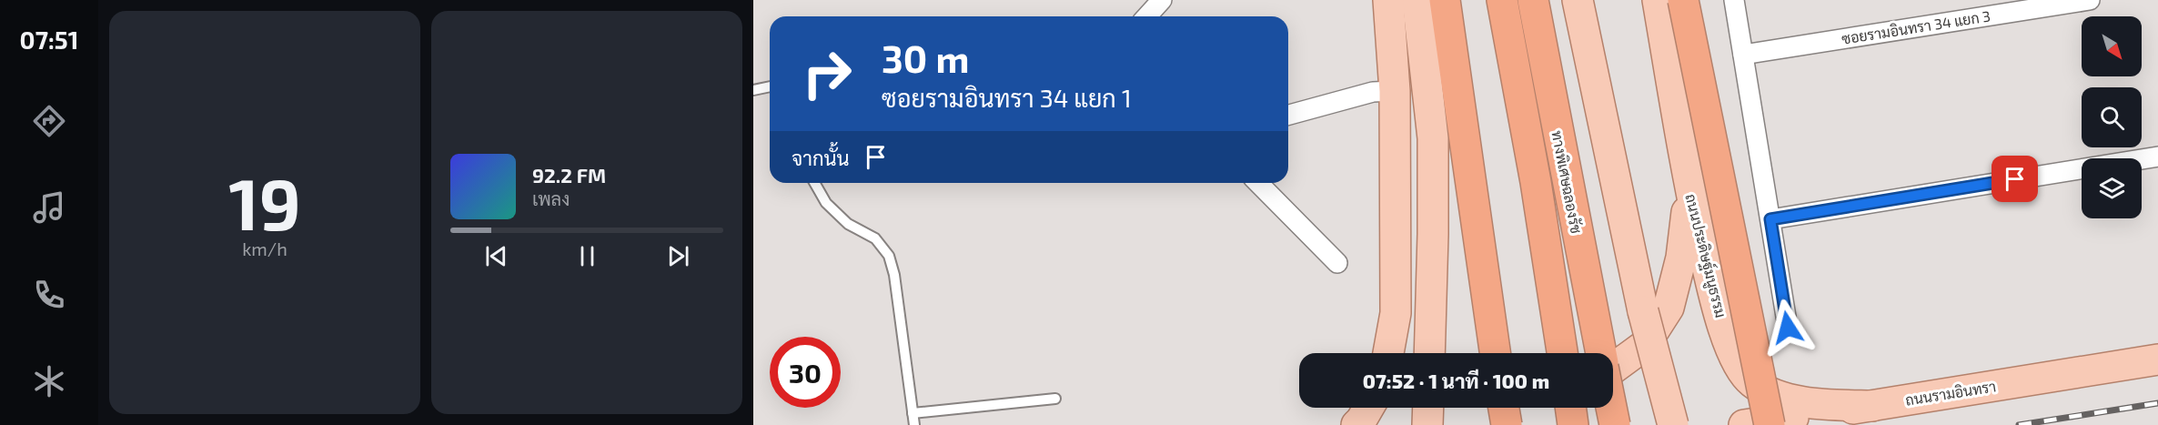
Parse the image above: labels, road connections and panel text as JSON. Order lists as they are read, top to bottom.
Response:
{
  "streets": {
    "highway": ["ทางพิเศษฉลองรัช"],
    "main road": ["ถนนประดิษฐ์มนูธรรม", "ถนนรามอินทรา"],
    "street": ["ซอยรามอินทรา 34 แยก 3"]
  },
  "crossings": [
    ["ถนนประดิษฐ์มนูธรรม", "ถนนรามอินทรา"]
  ],
  "north": "bottom right",
  "page": {
    "tabs": "07:51",
    "tile": ["19", "km/h"],
    "turn": ["30 m", "ซอยรามอินทรา 34 แยก 1"],
    "then": "จากนั้น",
    "song": ["92.2 FM", "เพลง"],
    "limit": "30",
    "trip": "07:52 · 1 นาที · 100 m"
  }
}
